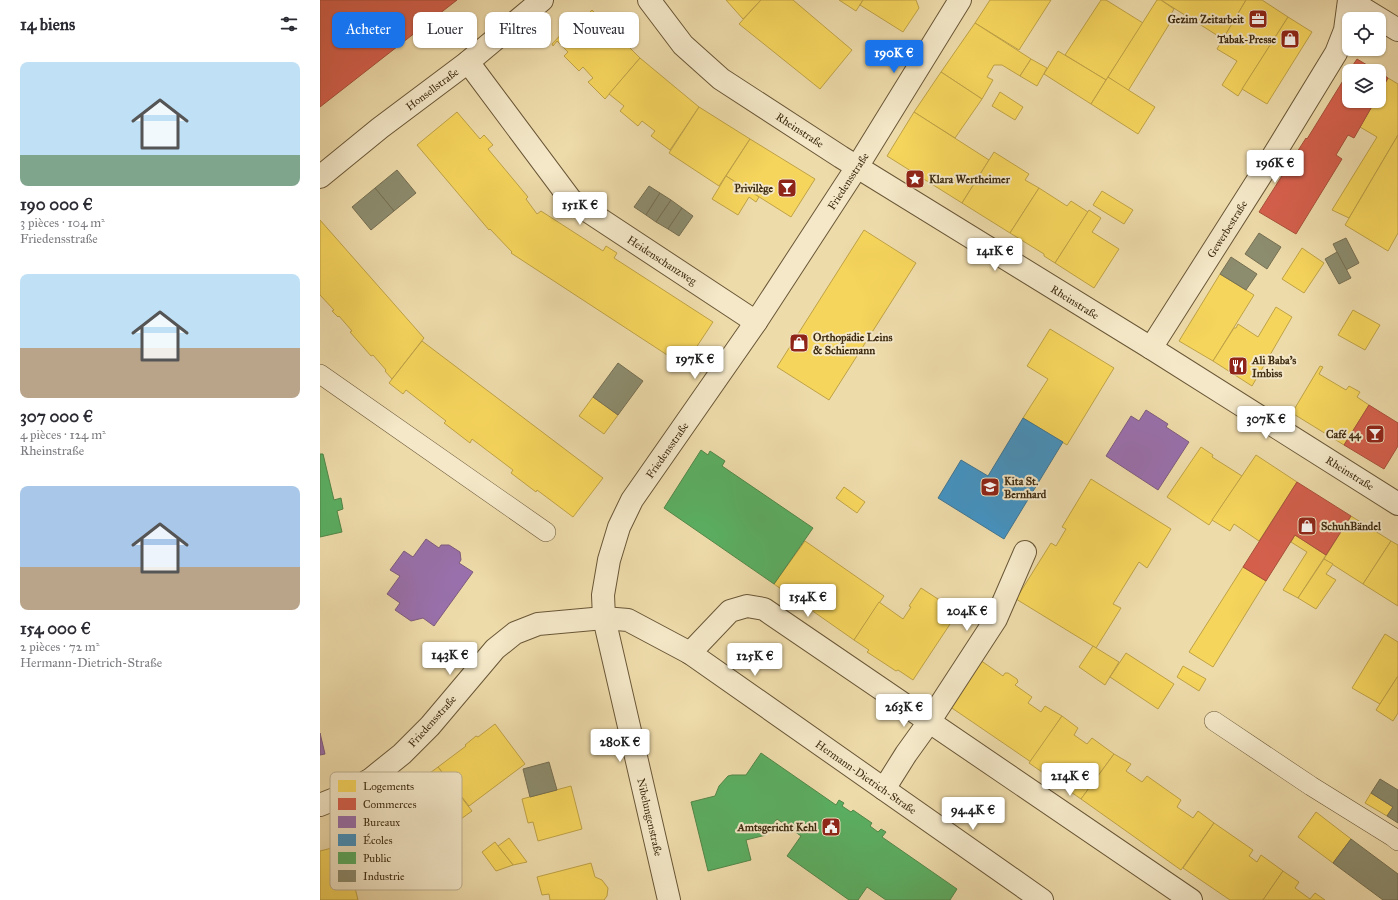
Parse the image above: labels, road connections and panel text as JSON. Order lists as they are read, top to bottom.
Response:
{
  "streets": {
    "street": [
      "Honsellstraße",
      "Rheinstraße",
      "Friedensstraße",
      "Gewerbestraße",
      "Heidenschanzweg",
      "Hermann-Dietrich-Straße",
      "Nibelungenstraße"
    ]
  },
  "crossings": [
    ["Honsellstraße", "Heidenschanzweg"],
    ["Rheinstraße", "Friedensstraße"],
    ["Rheinstraße", "Gewerbestraße"],
    ["Friedensstraße", "Heidenschanzweg"],
    ["Friedensstraße", "Hermann-Dietrich-Straße"],
    ["Friedensstraße", "Nibelungenstraße"],
    ["Hermann-Dietrich-Straße", "Nibelungenstraße"]
  ],
  "places": {
    "office": ["Gezim Zeitarbeit"],
    "shop": ["Tabak-Presse", "Orthopädie Leins & Schiemann", "SchuhBändel"],
    "place": ["Klara Wertheimer"],
    "bar": ["Privilège", "Café 44"],
    "restaurant": ["Ali Baba's Imbiss"],
    "school or university": ["Kita St. Bernhard"],
    "public building": ["Amtsgericht Kehl"]
  },
  "legend": [
    "Logements",
    "Commerces",
    "Bureaux",
    "Écoles",
    "Public",
    "Industrie"
  ],
  "page": {
    "heading": "14 biens",
    "chip": [
      "Acheter",
      "Louer",
      "Filtres",
      "Nouveau"
    ],
    "price": [
      "190K €",
      "196K €",
      "151K €",
      "141K €",
      "197K €",
      "307K €",
      "154K €",
      "204K €",
      "143K €",
      "125K €",
      "263K €",
      "280K €",
      "214K €",
      "94.4K €"
    ],
    "list": [
      {
        "name": "190 000 €",
        "note": "3 pièces · 104 m² · Friedensstraße"
      },
      {
        "name": "307 000 €",
        "note": "4 pièces · 124 m² · Rheinstraße"
      },
      {
        "name": "154 000 €",
        "note": "2 pièces · 72 m² · Hermann-Dietrich-Straße"
      }
    ]
  }
}
